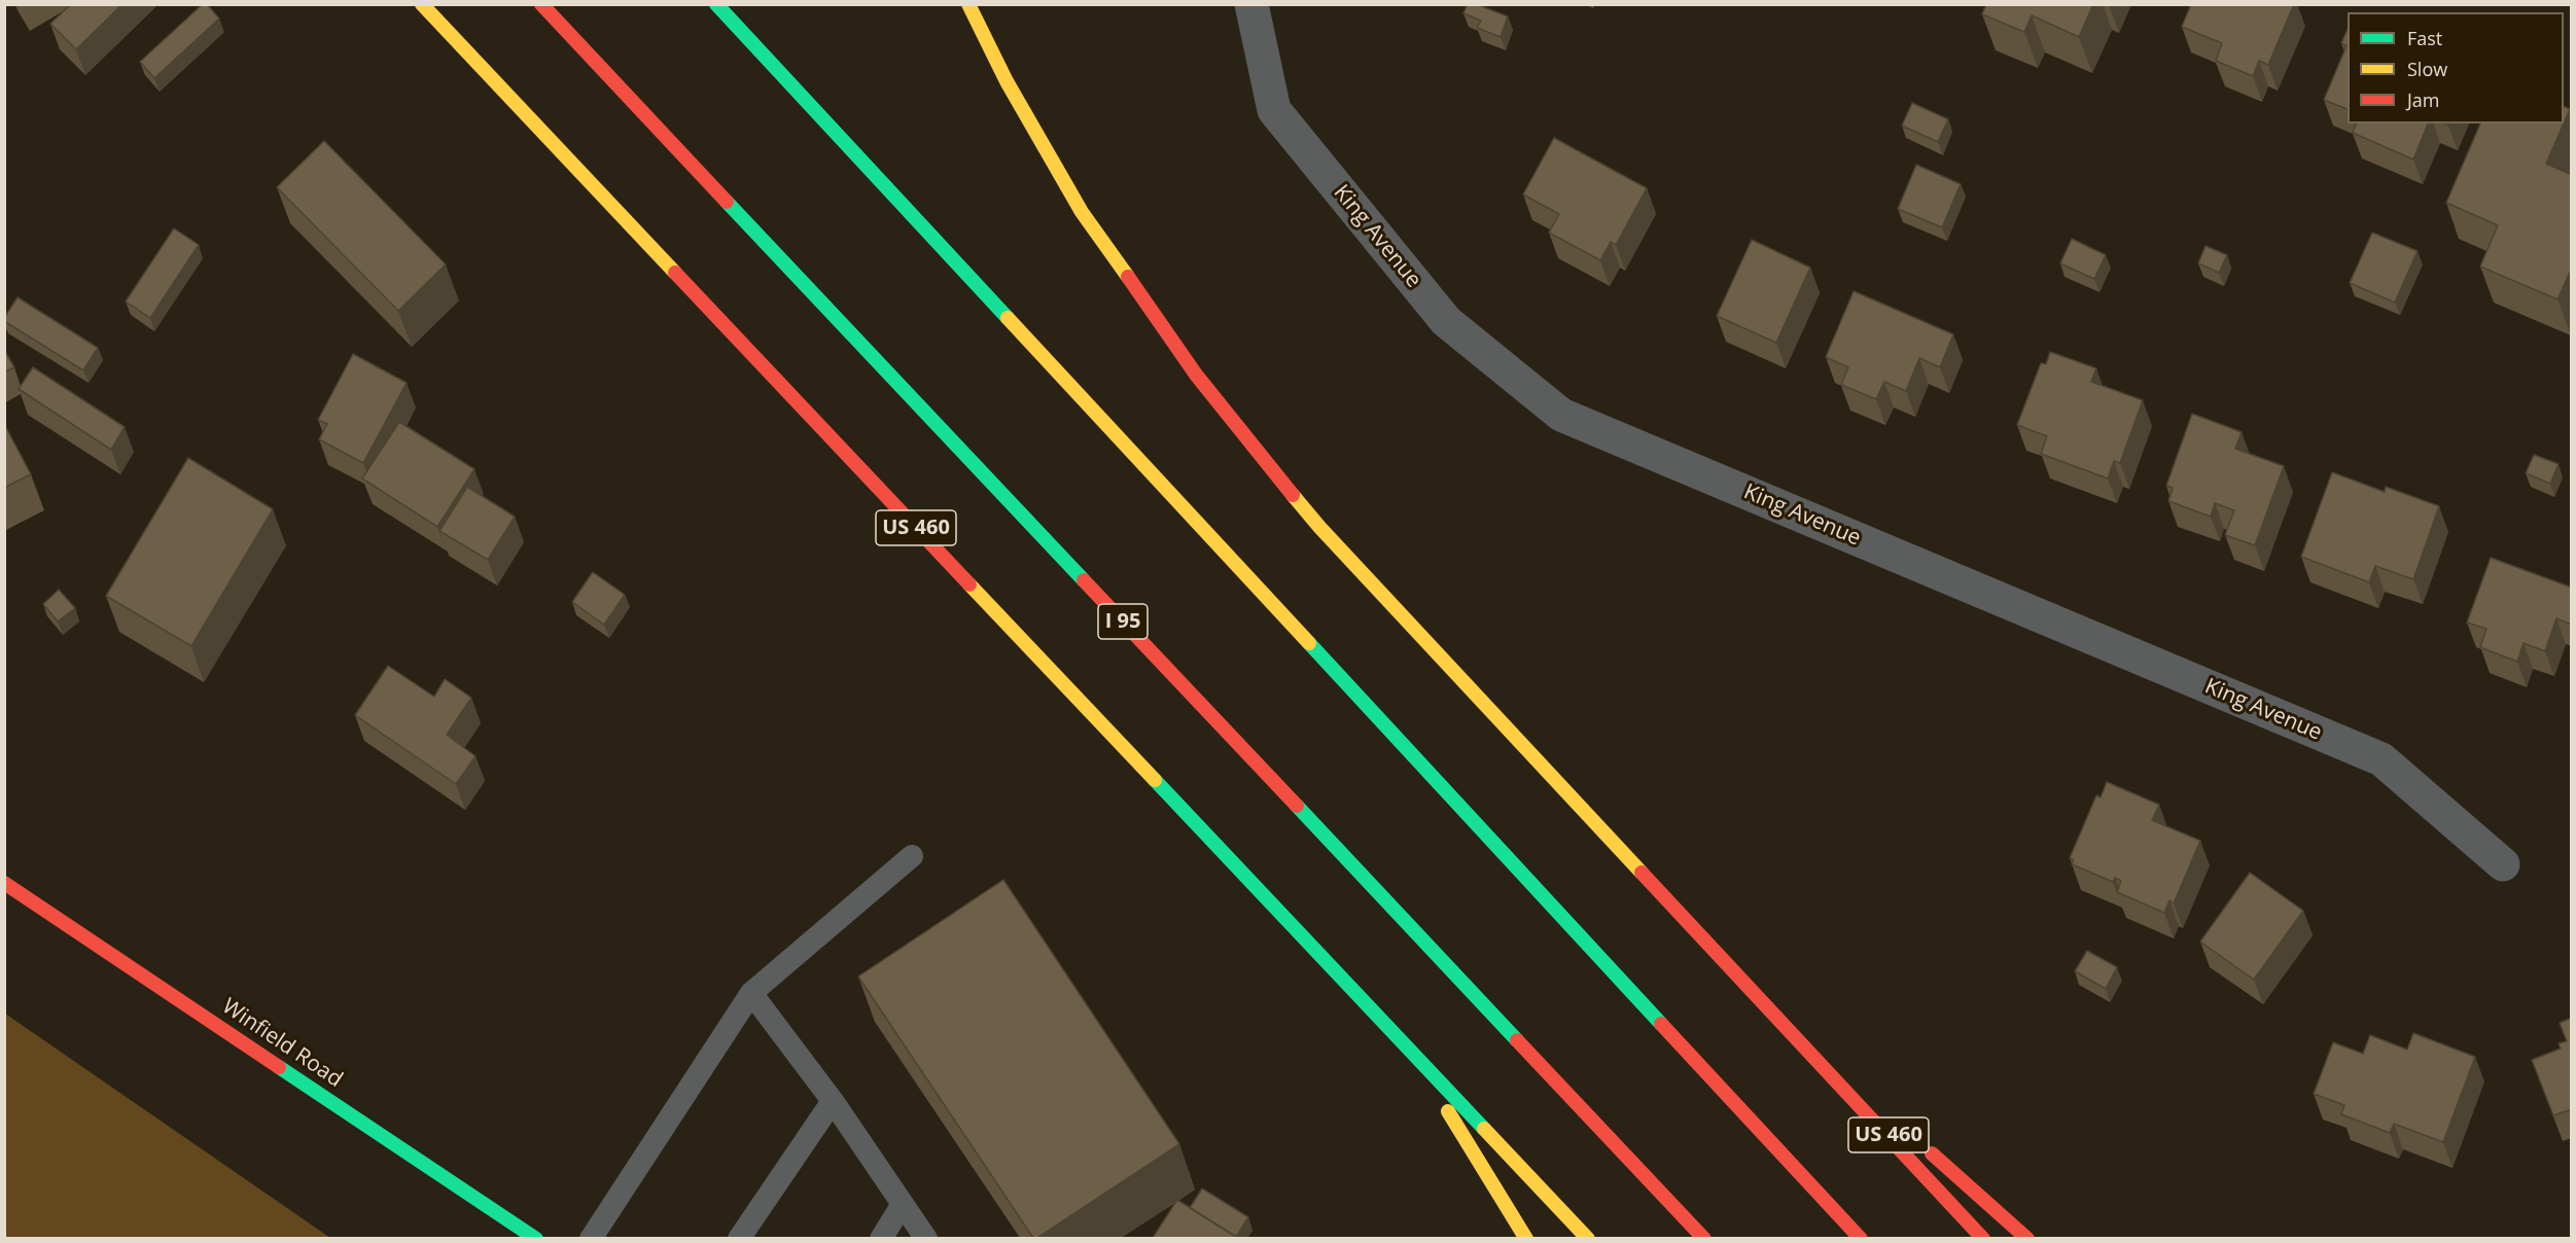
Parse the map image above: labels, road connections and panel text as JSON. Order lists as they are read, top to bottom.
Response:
{
  "streets": {
    "main road": ["US 460", "I 95", "Winfield Road"],
    "street": ["King Avenue"]
  },
  "legend": ["Fast", "Slow", "Jam"]
}
